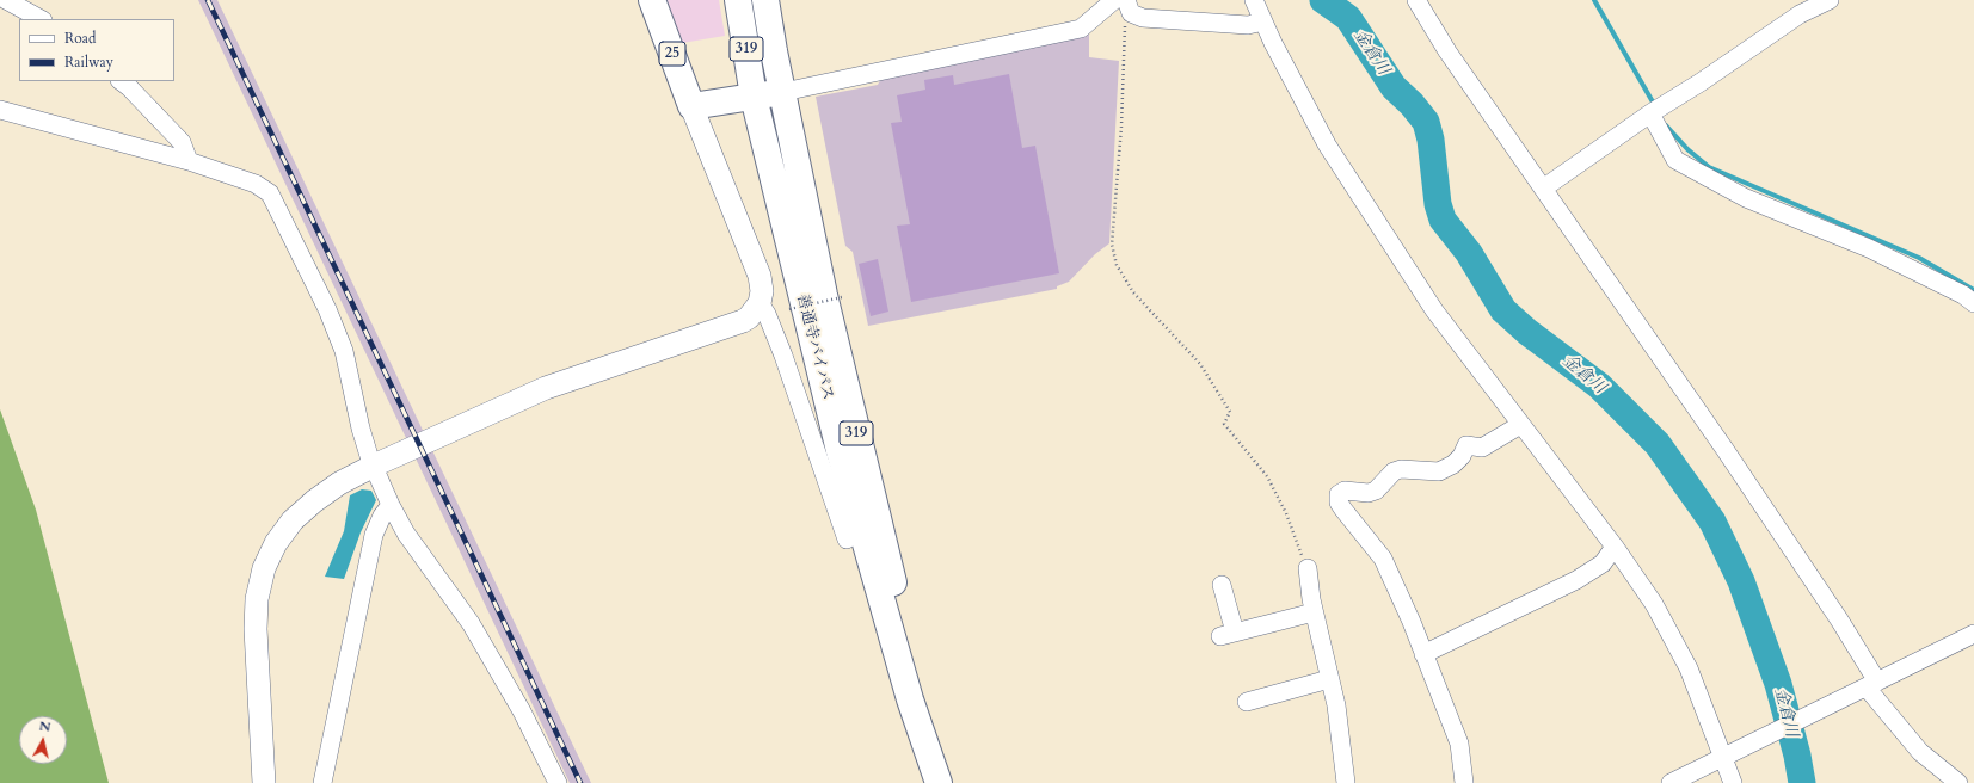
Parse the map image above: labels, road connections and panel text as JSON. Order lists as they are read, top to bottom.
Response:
{
  "streets": {
    "main road": ["319", "25", "善通寺バイパス"]
  },
  "water": ["金倉川"],
  "legend": ["Road", "Railway"],
  "north": "top"
}
